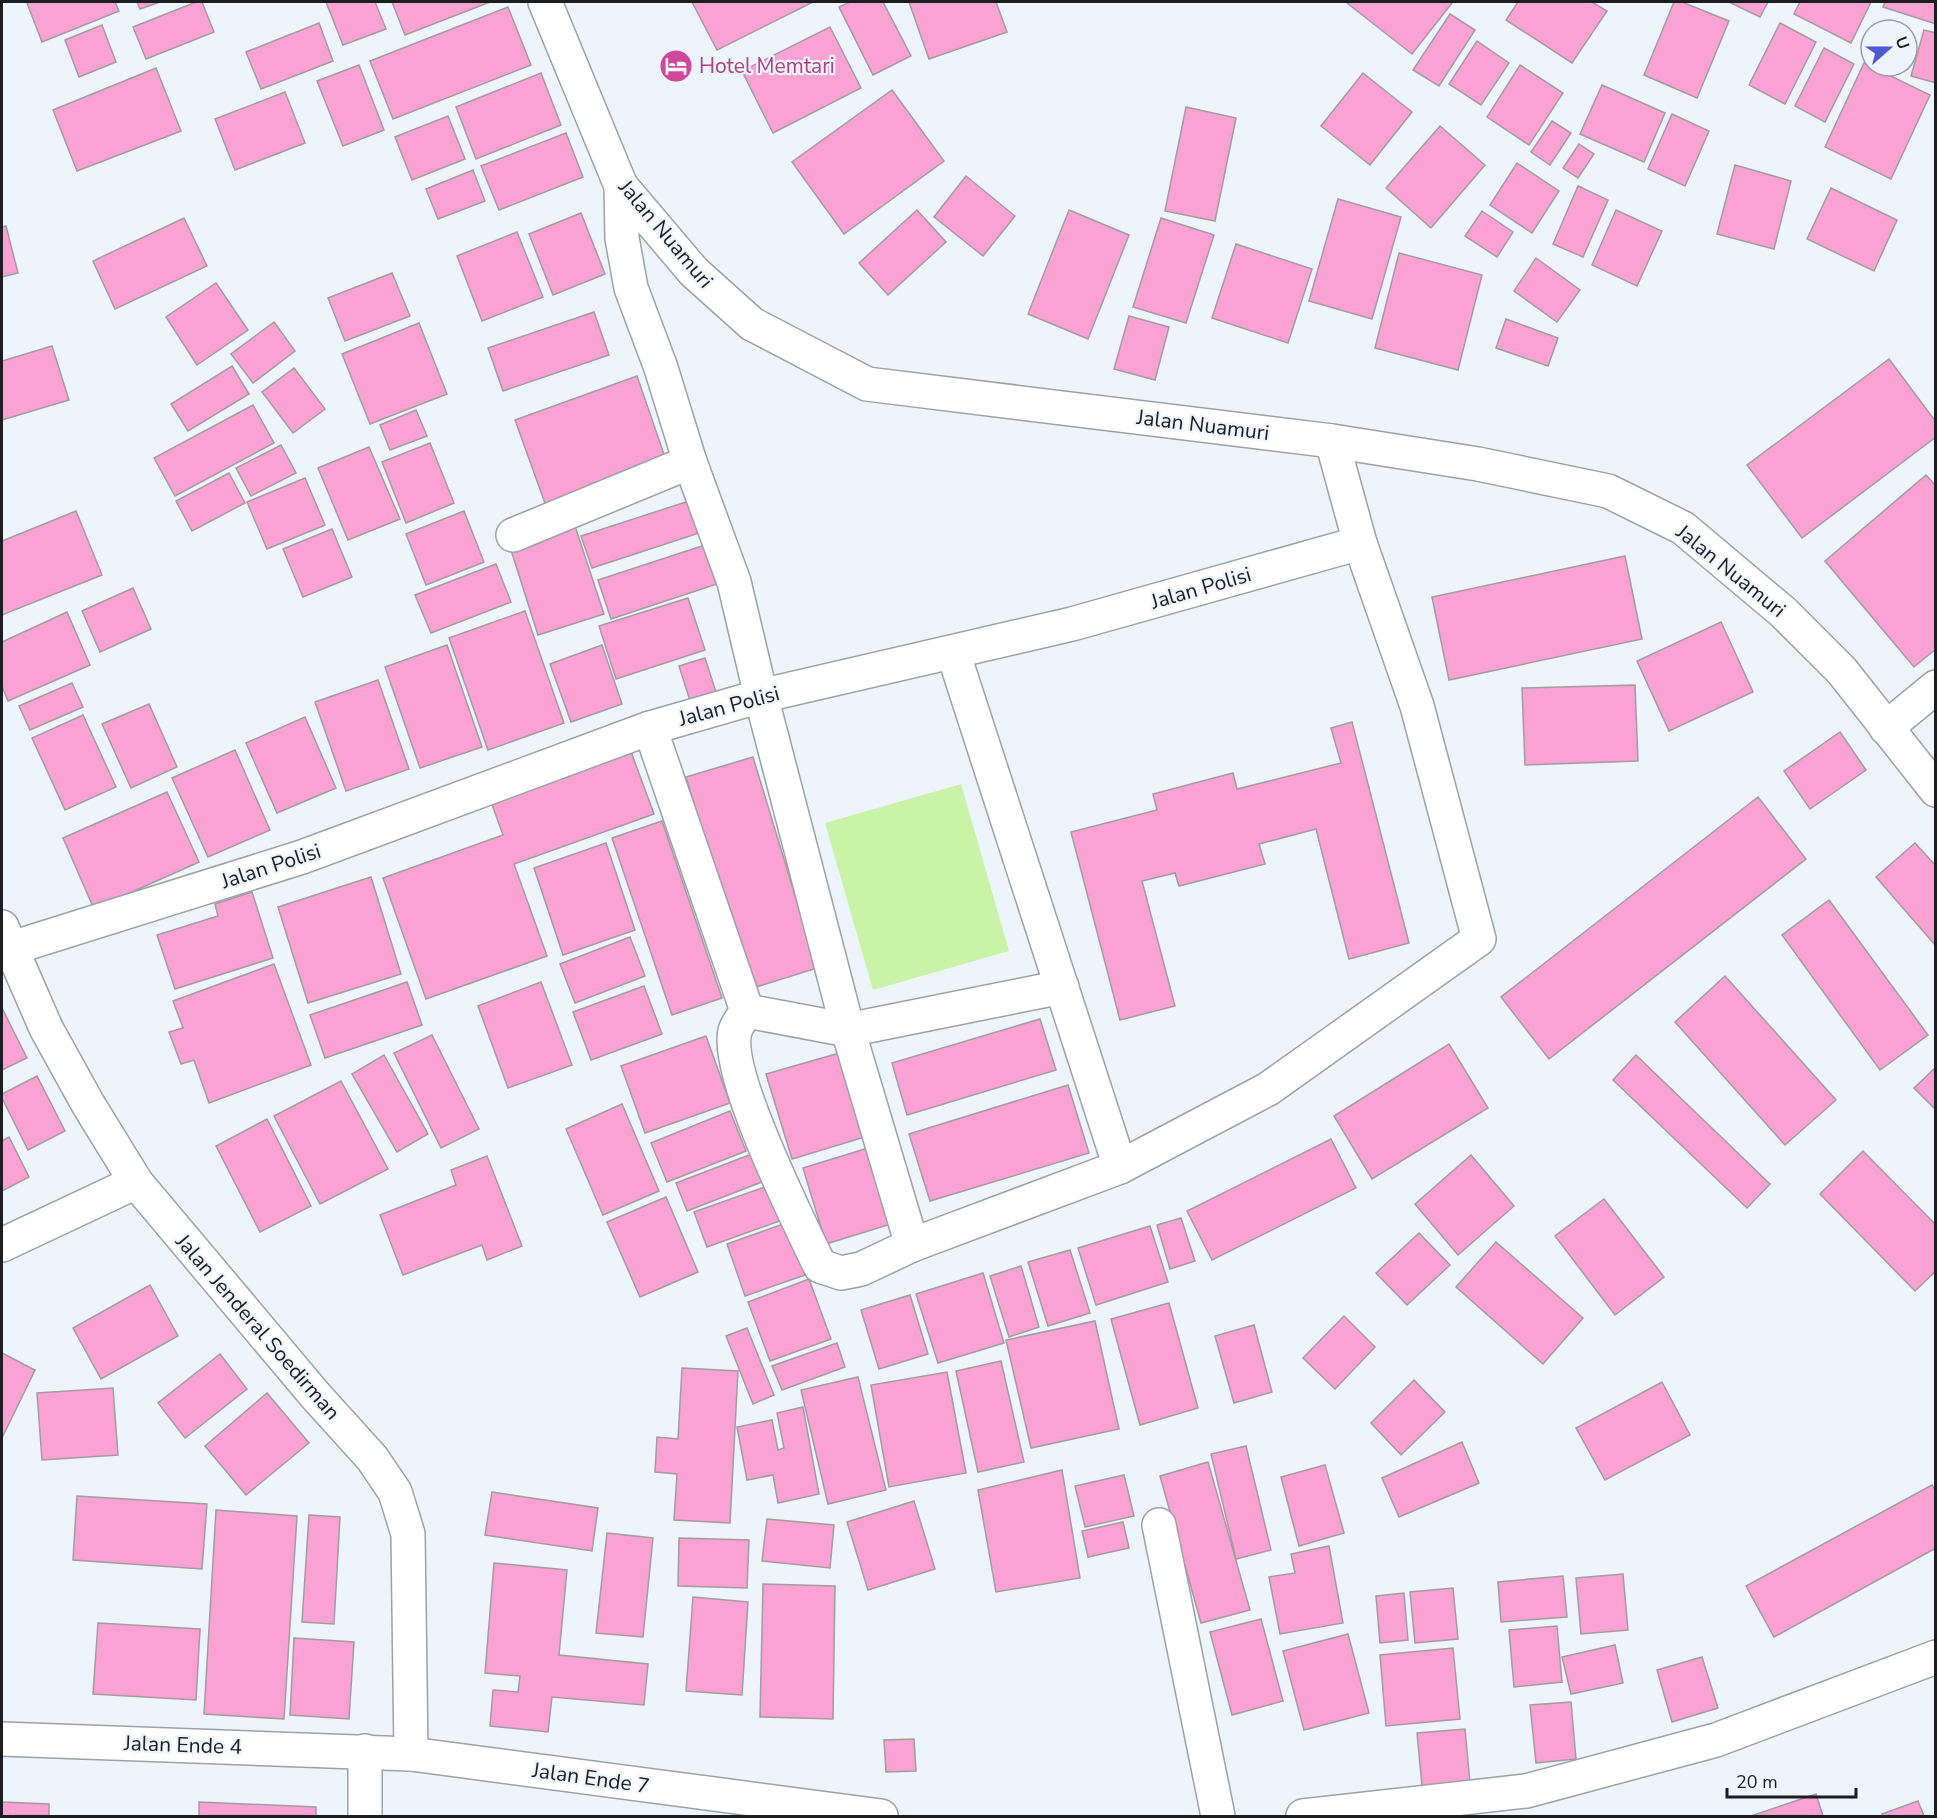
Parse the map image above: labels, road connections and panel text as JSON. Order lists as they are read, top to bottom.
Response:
{
  "streets": {
    "street": [
      "Jalan Nuamuri",
      "Jalan Polisi",
      "Jalan Jenderal Soedirman",
      "Jalan Ende 4",
      "Jalan Ende 7"
    ]
  },
  "crossings": [
    ["Jalan Polisi", "Jalan Jenderal Soedirman"],
    ["Jalan Jenderal Soedirman", "Jalan Ende 7"],
    ["Jalan Ende 4", "Jalan Ende 7"]
  ],
  "places": {
    "hotel": ["Hotel Memtari"]
  },
  "scale_bar": "20 m",
  "north": "right"
}
